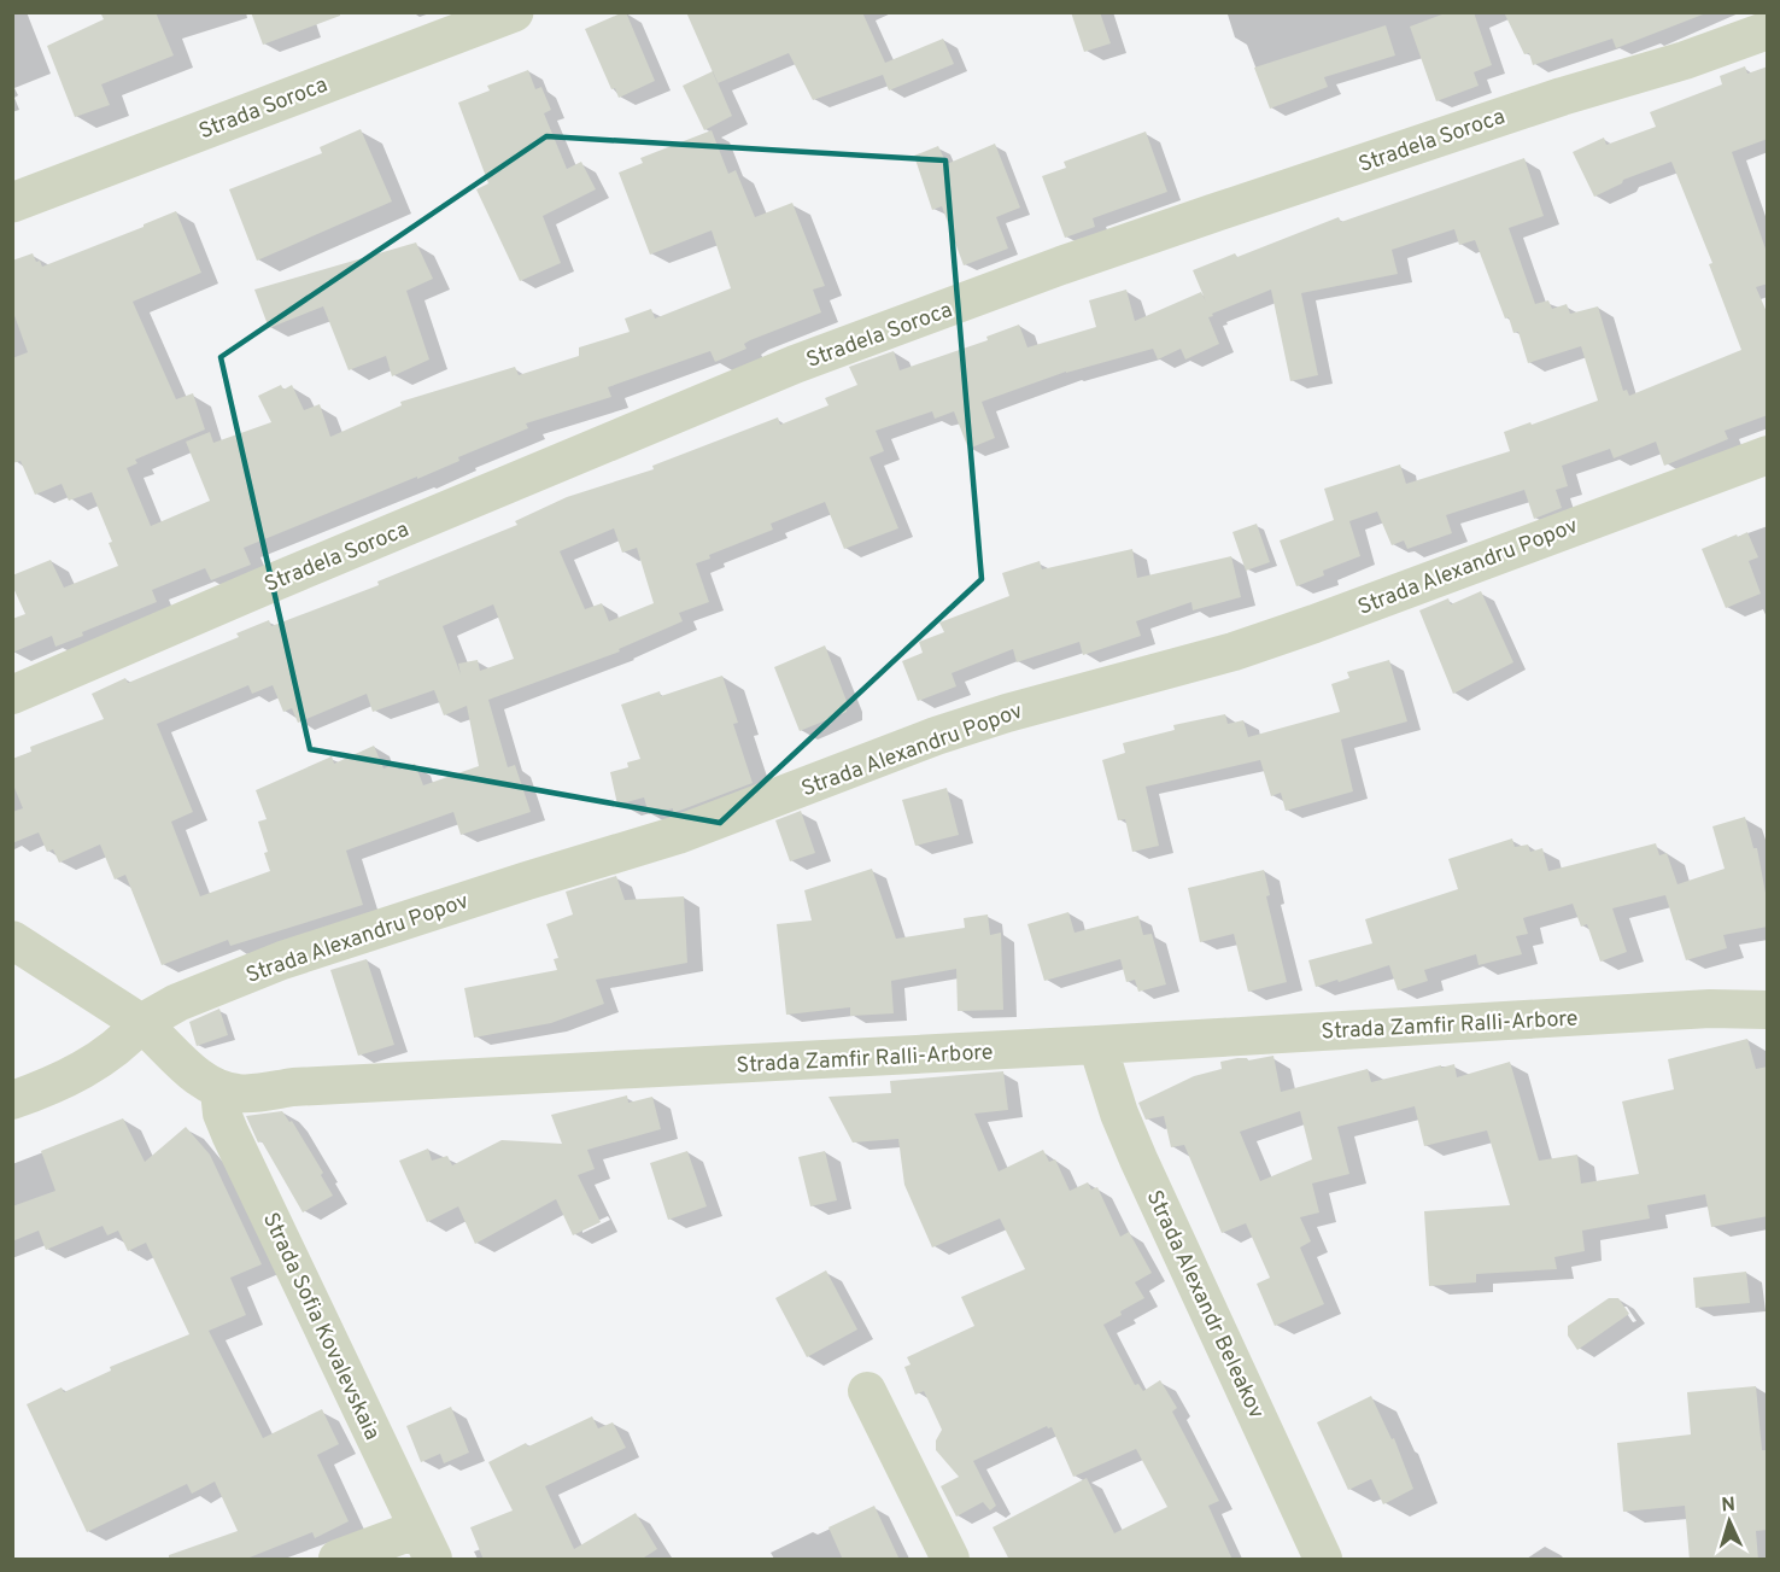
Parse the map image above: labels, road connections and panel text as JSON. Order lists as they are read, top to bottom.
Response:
{
  "streets": {
    "street": [
      "Strada Soroca",
      "Stradela Sorocа",
      "Strada Alexandru Popov",
      "Strada Zamfir Ralli-Arbore",
      "Strada Alexandr Beleakov",
      "Strada Sofia Kovalevskaia"
    ]
  },
  "crossings": [
    ["Strada Zamfir Ralli-Arbore", "Strada Alexandr Beleakov"],
    ["Strada Zamfir Ralli-Arbore", "Strada Sofia Kovalevskaia"]
  ],
  "north": "top"
}
